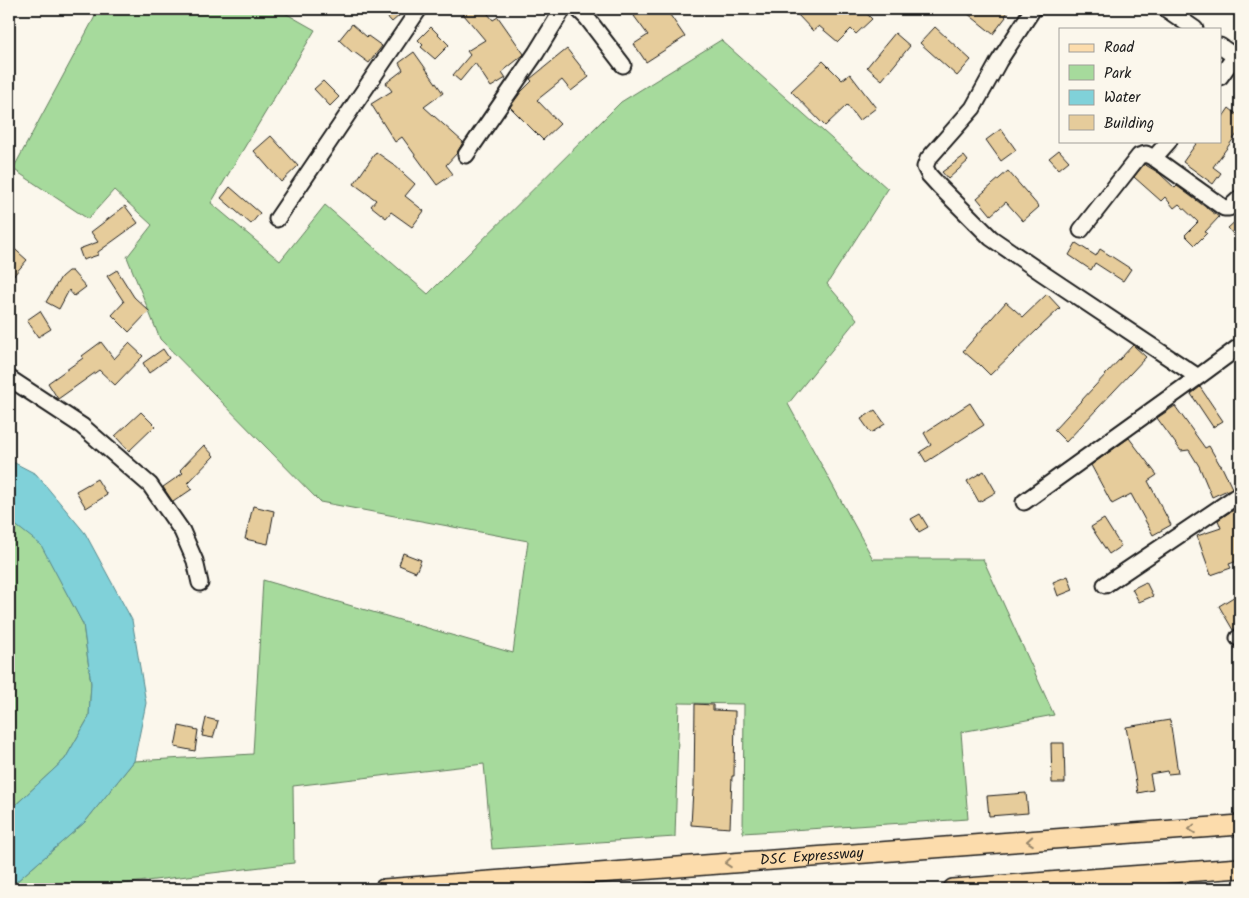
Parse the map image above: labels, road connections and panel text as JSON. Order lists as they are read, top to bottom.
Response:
{
  "streets": {
    "main road": ["DSC Expressway"]
  },
  "legend": [
    "Road",
    "Park",
    "Water",
    "Building"
  ]
}
